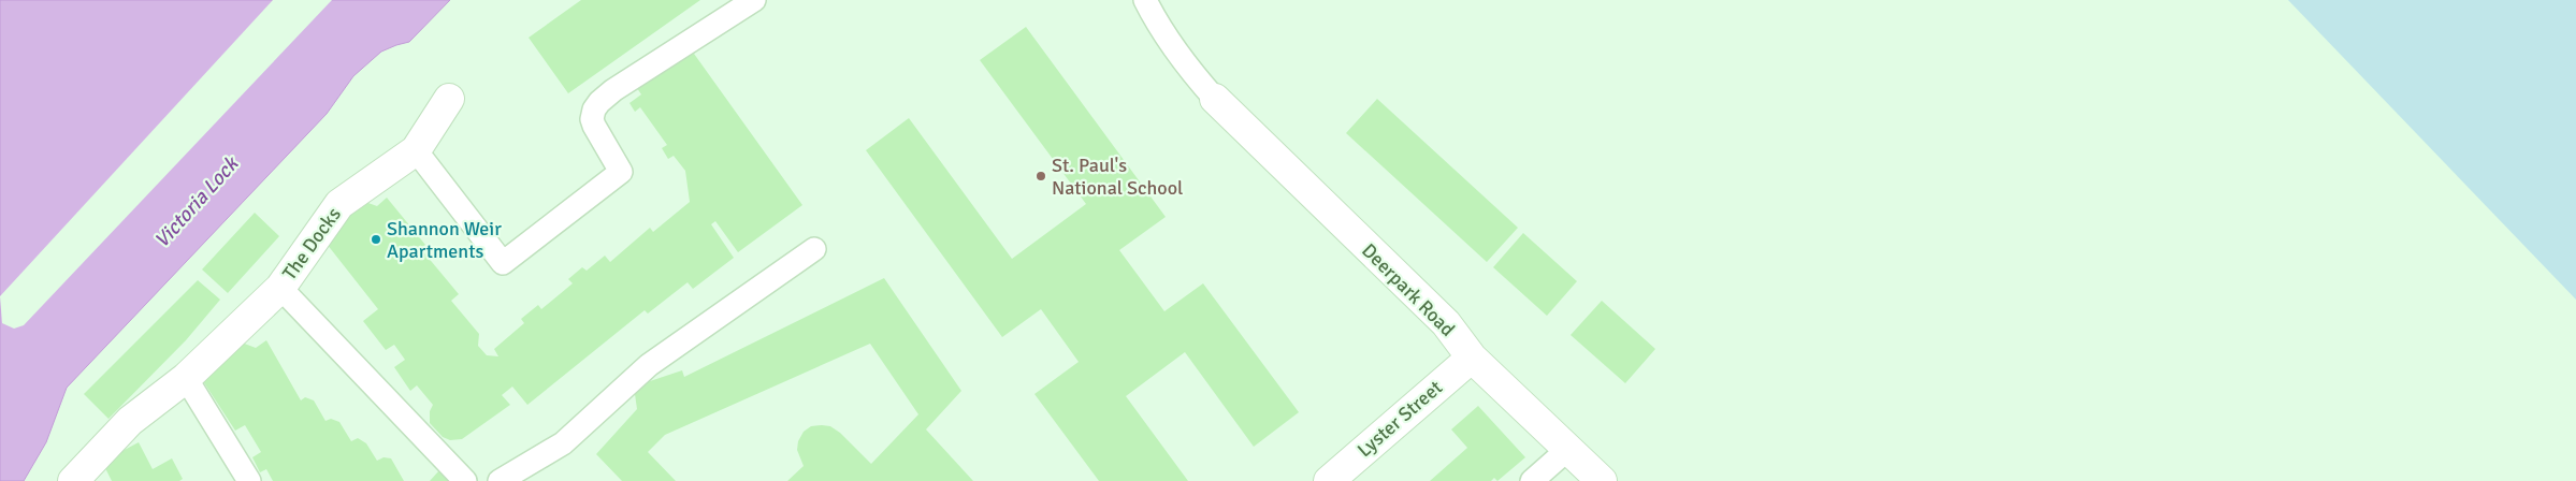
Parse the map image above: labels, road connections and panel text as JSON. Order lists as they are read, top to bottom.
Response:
{
  "streets": {
    "street": ["The Docks", "Deerpark Road", "Lyster Street"]
  },
  "crossings": [
    ["Deerpark Road", "Lyster Street"]
  ],
  "water": ["Victoria Lock"],
  "places": ["St. Paul's National School", "Shannon Weir Apartments"]
}
